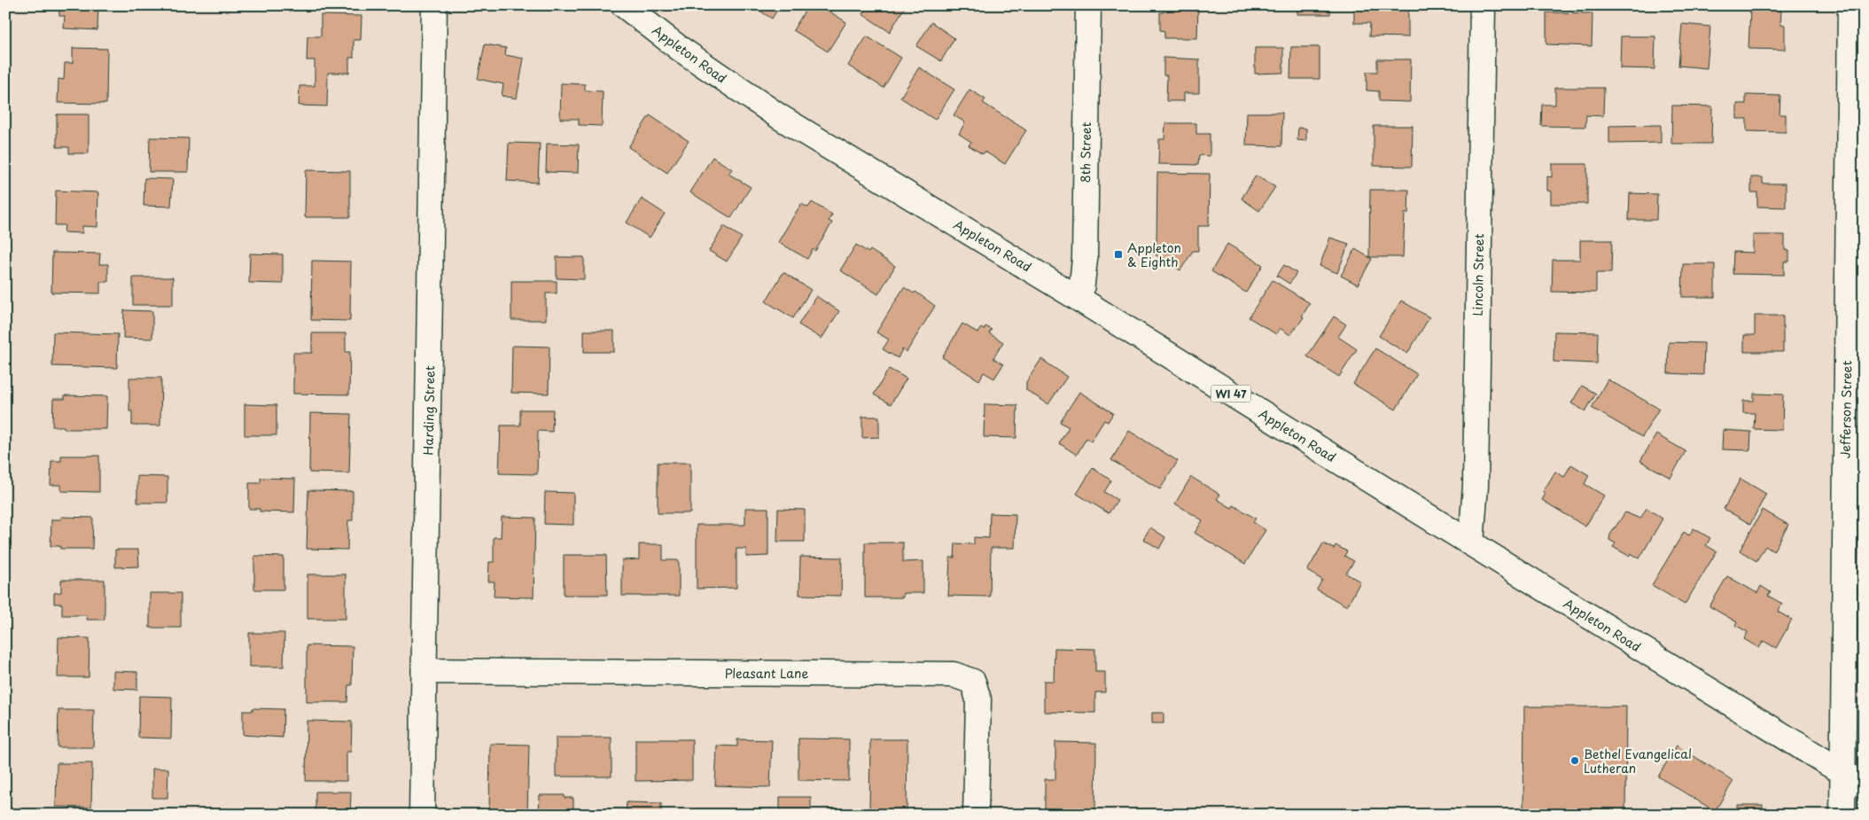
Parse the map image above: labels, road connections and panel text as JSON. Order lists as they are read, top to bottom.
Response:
{
  "streets": {
    "street": [
      "Appleton Road",
      "8th Street",
      "Lincoln Street",
      "WI 47",
      "Jefferson Street",
      "Harding Street",
      "Pleasant Lane"
    ]
  },
  "crossings": [
    ["Appleton Road", "8th Street"],
    ["Appleton Road", "Lincoln Street"],
    ["Appleton Road", "Jefferson Street"],
    ["Harding Street", "Pleasant Lane"]
  ],
  "places": {
    "transit": ["Appleton & Eighth"],
    "other": ["Bethel Evangelical Lutheran"]
  }
}
